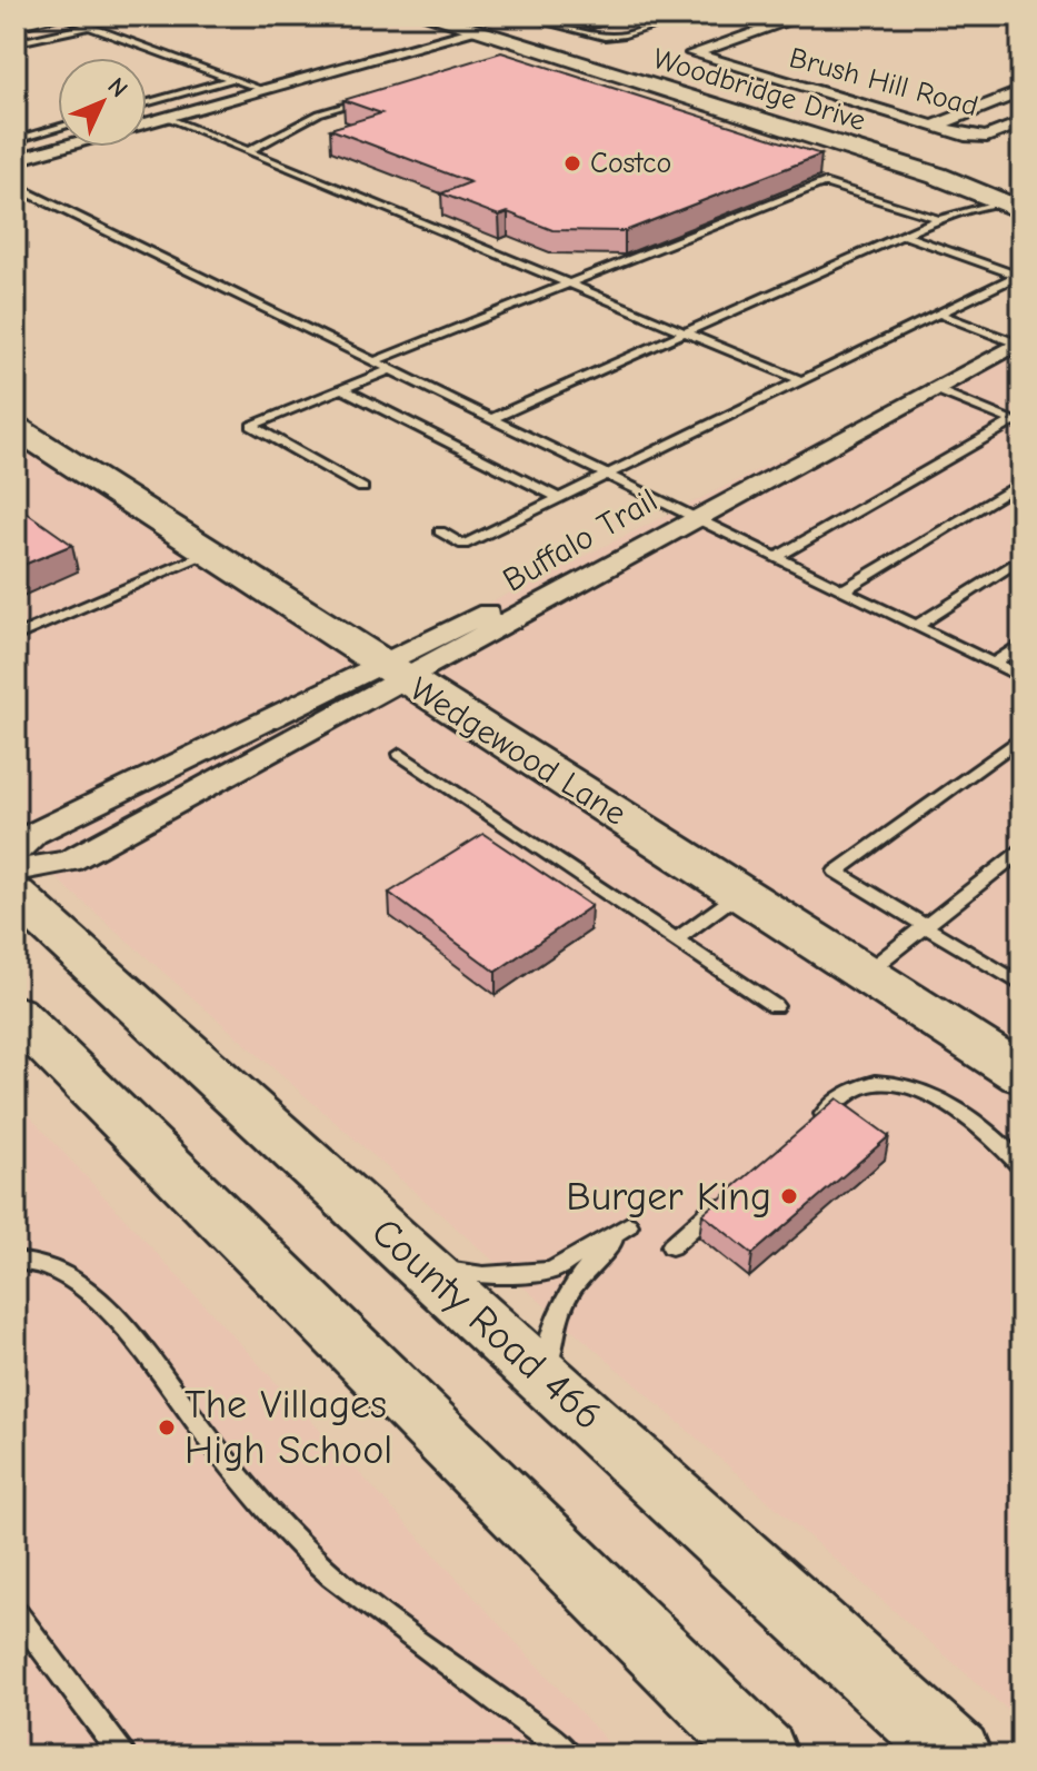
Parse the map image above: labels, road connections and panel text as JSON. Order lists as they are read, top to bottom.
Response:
{
  "streets": {
    "street": [
      "Brush Hill Road",
      "Woodbridge Drive",
      "Buffalo Trail",
      "Wedgewood Lane",
      "County Road 466"
    ]
  },
  "crossings": [
    ["Buffalo Trail", "Wedgewood Lane"]
  ],
  "places": ["Costco", "Burger King", "The Villages High School"],
  "north": "top right"
}
